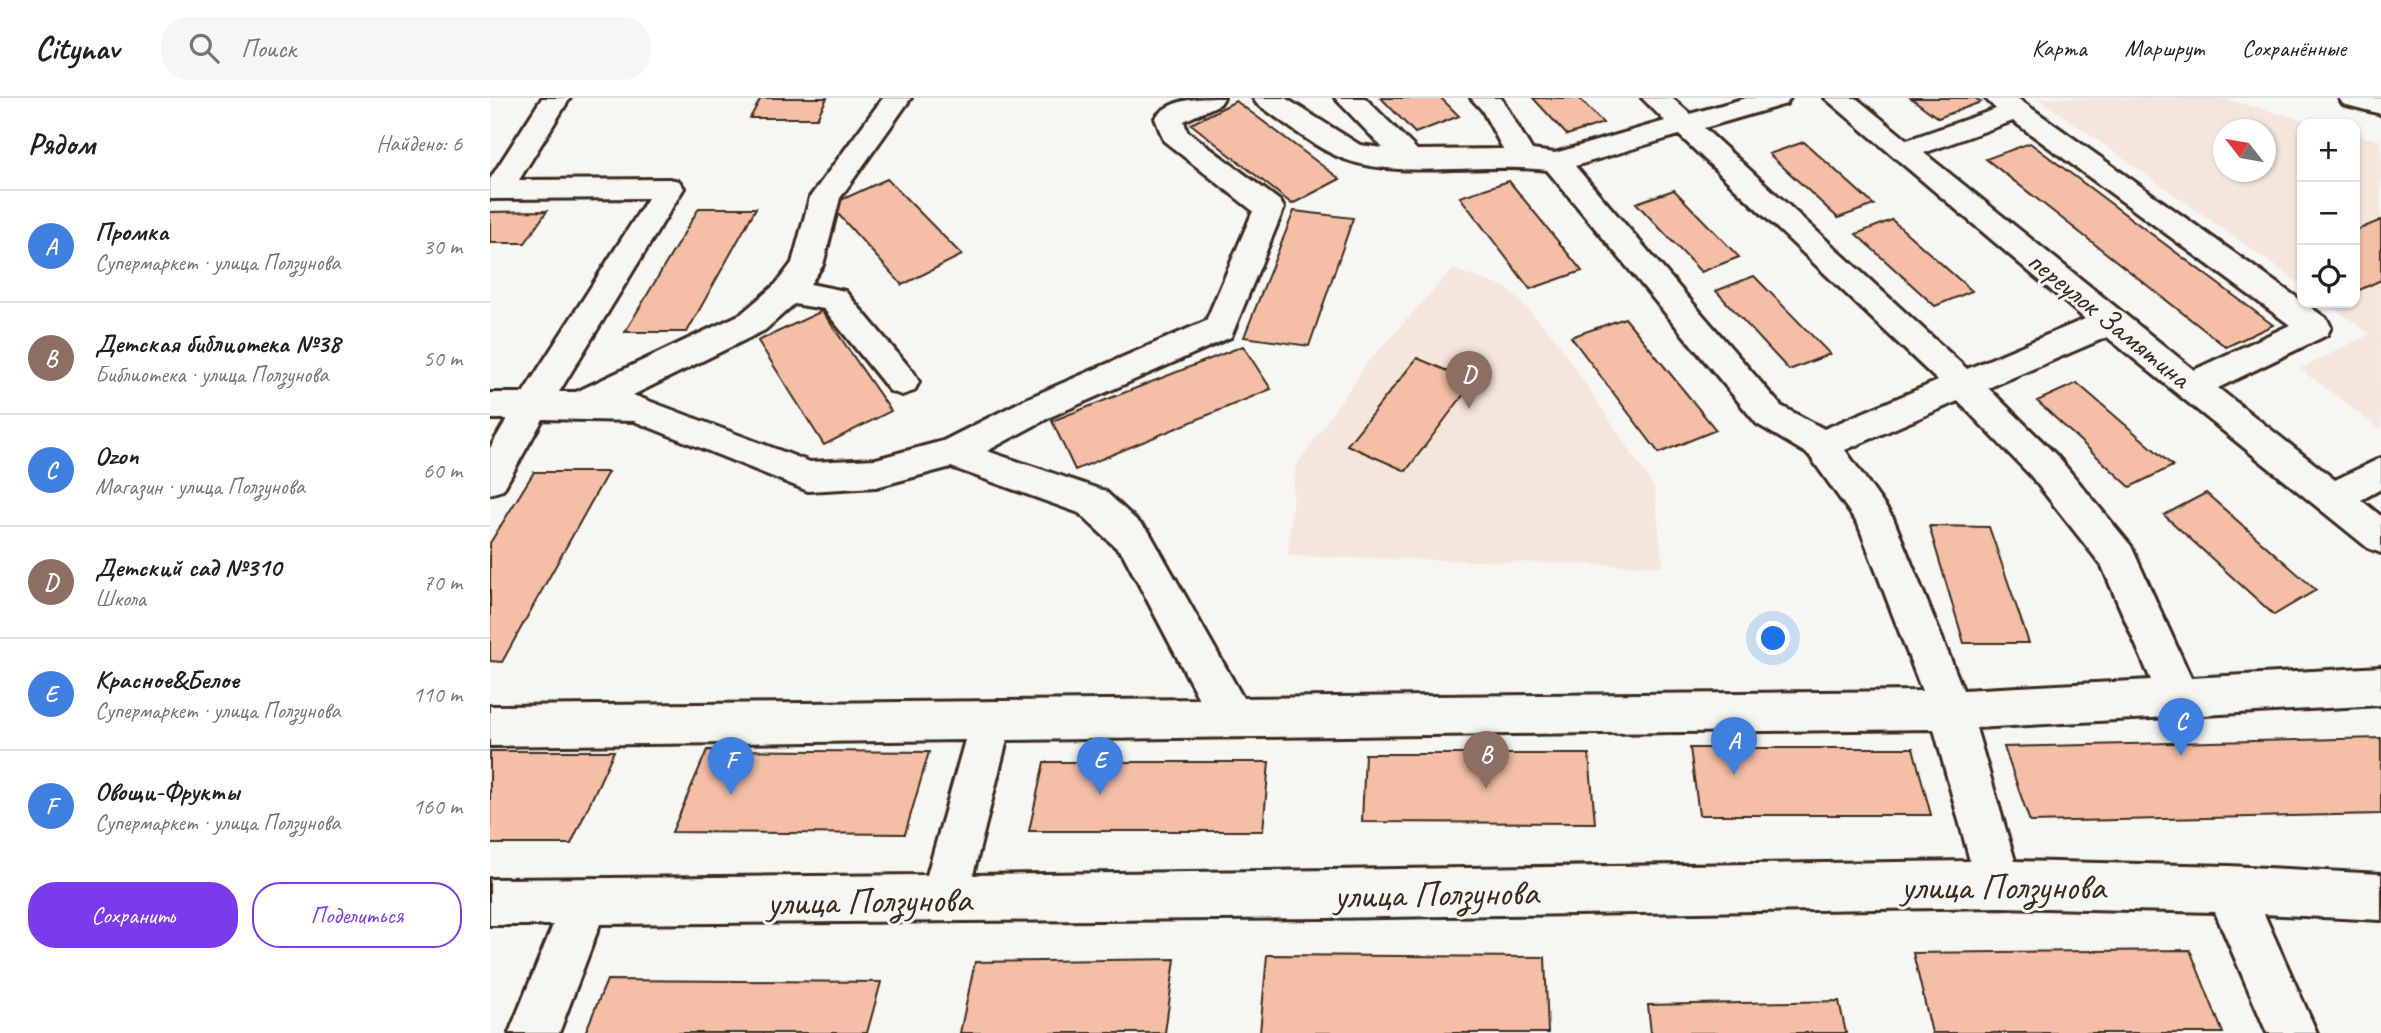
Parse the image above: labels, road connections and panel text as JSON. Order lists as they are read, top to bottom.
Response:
{
  "streets": {
    "street": ["переулок Замятина", "улица Ползунова"]
  },
  "north": "top left",
  "page": {
    "header": "Citynav",
    "search": "Поиск",
    "nav": ["Карта", "Маршрут", "Сохранённые"],
    "heading": ["Рядом", "Найдено: 6"],
    "map_buttons": ["+", "−"],
    "list": [
      {
        "mark": "A",
        "name": "Промка",
        "note": "Супермаркет · улица Ползунова",
        "value": "30 m"
      },
      {
        "mark": "B",
        "name": "Детская библиотека №38",
        "note": "Библиотека · улица Ползунова",
        "value": "50 m"
      },
      {
        "mark": "C",
        "name": "Ozon",
        "note": "Магазин · улица Ползунова",
        "value": "60 m"
      },
      {
        "mark": "D",
        "name": "Детский сад №310",
        "note": "Школа",
        "value": "70 m"
      },
      {
        "mark": "E",
        "name": "Красное&Белое",
        "note": "Супермаркет · улица Ползунова",
        "value": "110 m"
      },
      {
        "mark": "F",
        "name": "Овощи-Фрукты",
        "note": "Супермаркет · улица Ползунова",
        "value": "160 m"
      }
    ],
    "pins": [
      "D",
      "C",
      "A",
      "B",
      "E",
      "F"
    ],
    "buttons": ["Сохранить", "Поделиться"]
  }
}
